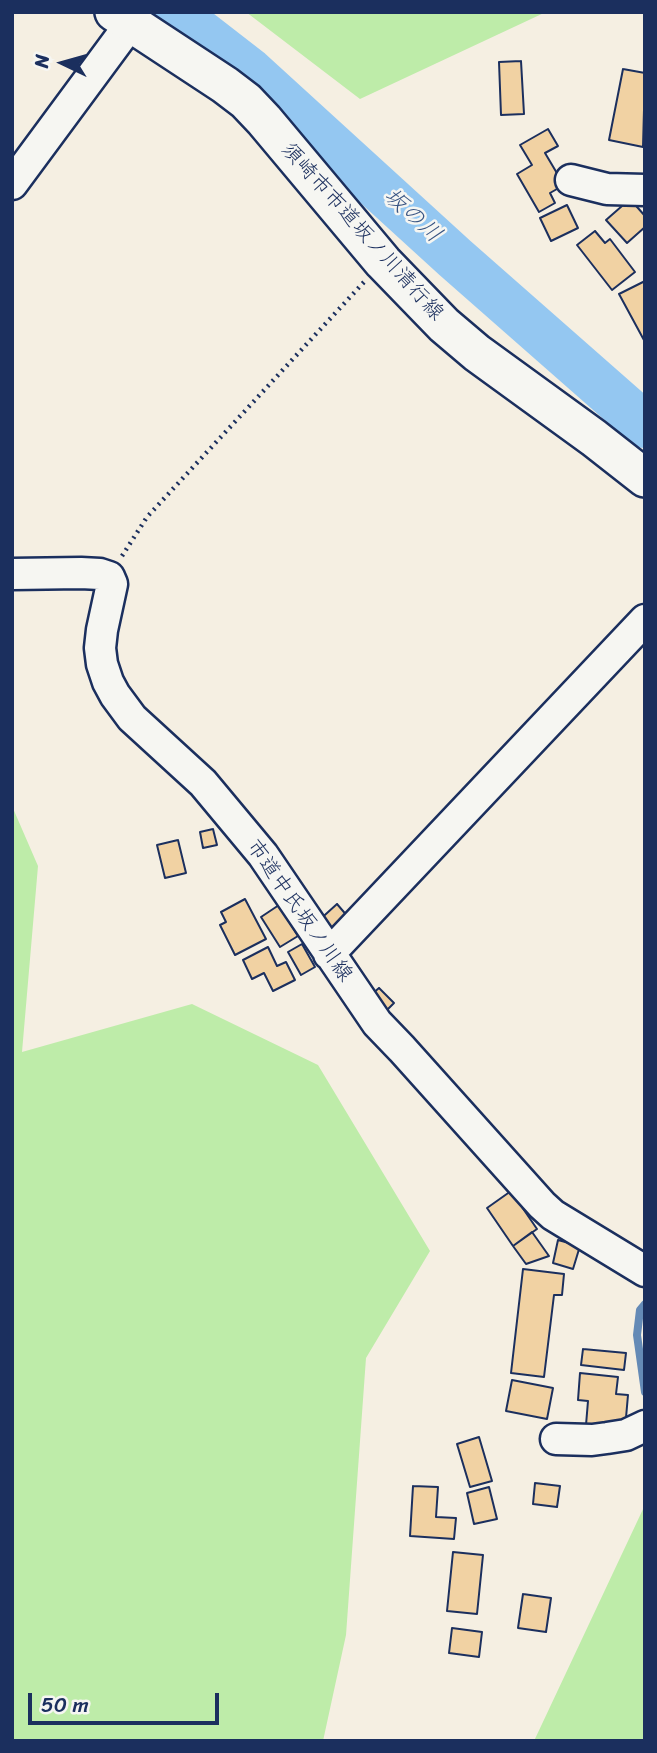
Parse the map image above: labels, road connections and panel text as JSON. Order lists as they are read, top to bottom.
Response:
{
  "streets": {
    "street": ["須崎市市道坂ノ川清行線", "市道中氏坂ノ川線"]
  },
  "water": ["坂の川"],
  "scale_bar": "50 m",
  "north": "left"
}
